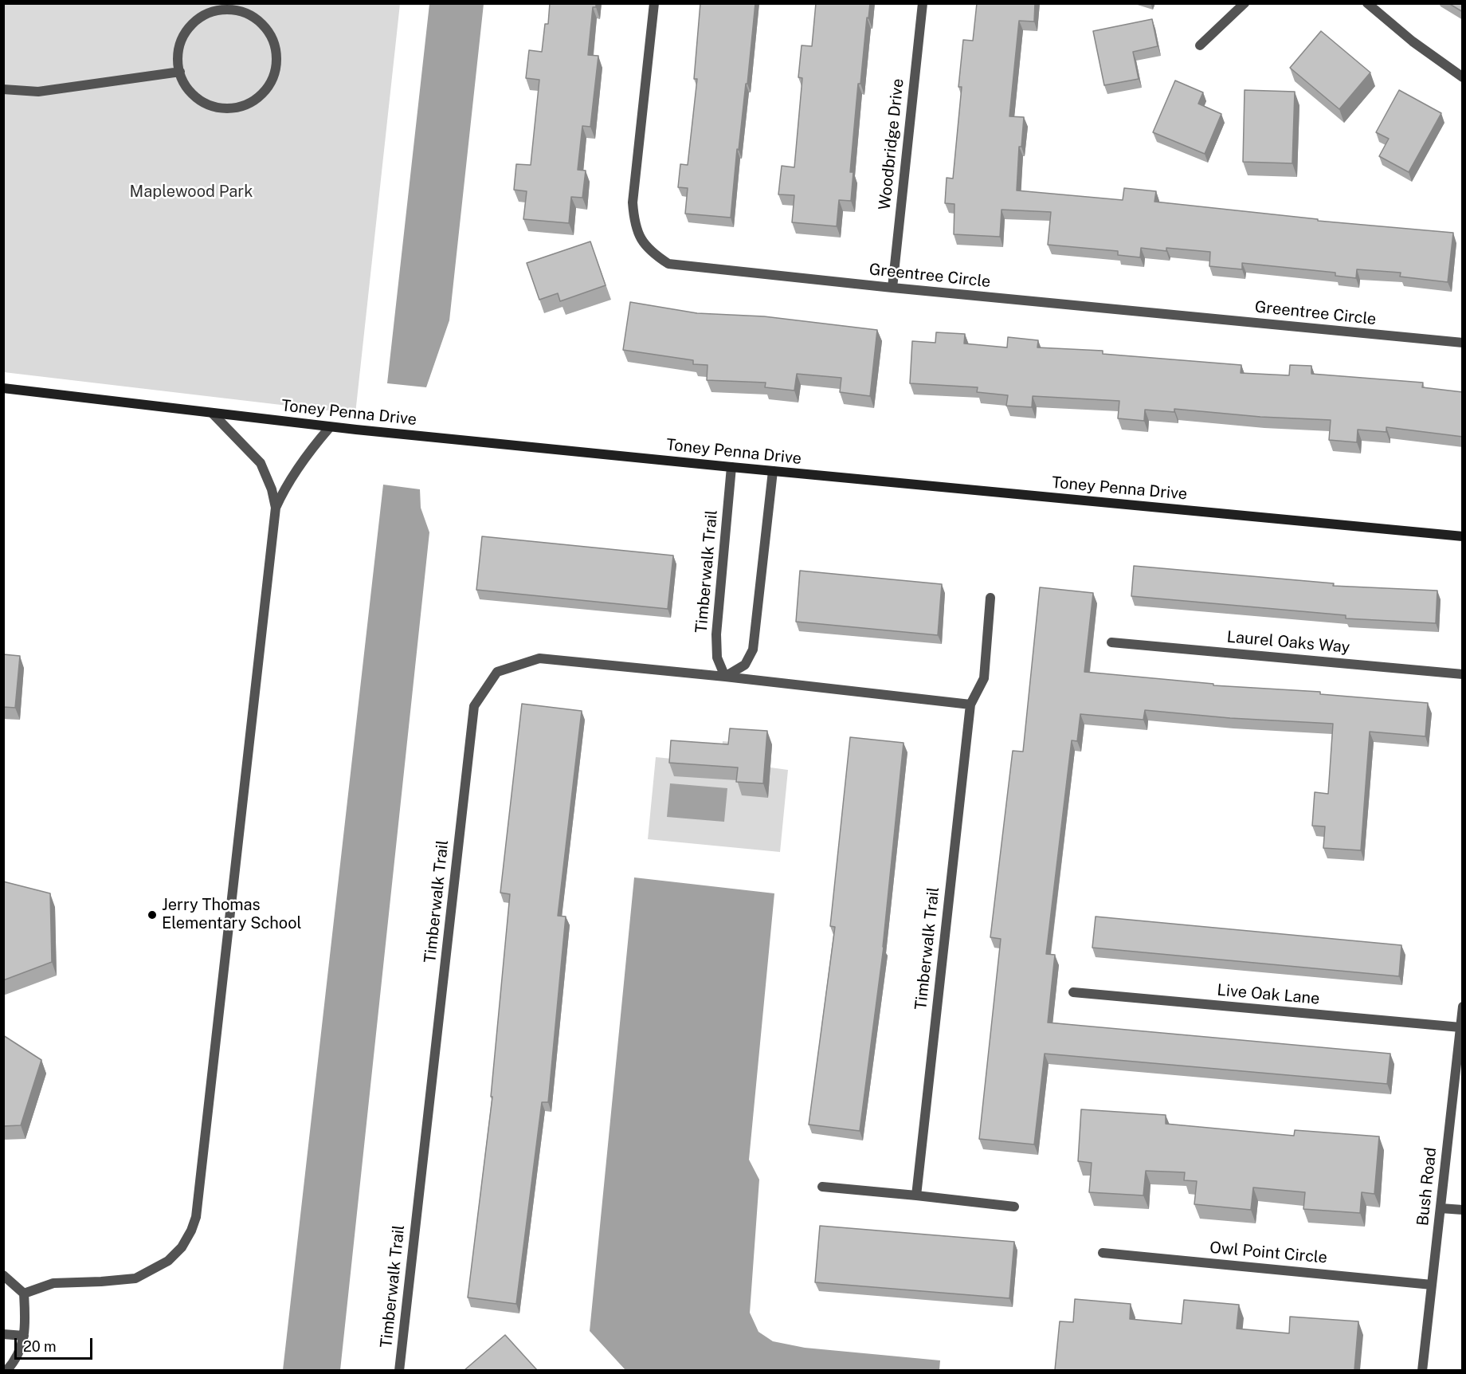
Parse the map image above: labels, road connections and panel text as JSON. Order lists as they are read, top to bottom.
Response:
{
  "streets": {
    "street": [
      "Woodbridge Drive",
      "Greentree Circle",
      "Toney Penna Drive",
      "Timberwalk Trail",
      "Laurel Oaks Way",
      "Live Oak Lane",
      "Bush Road",
      "Owl Point Circle"
    ]
  },
  "crossings": [
    ["Woodbridge Drive", "Greentree Circle"],
    ["Toney Penna Drive", "Timberwalk Trail"],
    ["Live Oak Lane", "Bush Road"],
    ["Bush Road", "Owl Point Circle"]
  ],
  "parks": ["Maplewood Park"],
  "places": ["Jerry Thomas Elementary School"],
  "scale_bar": "20 m"
}
